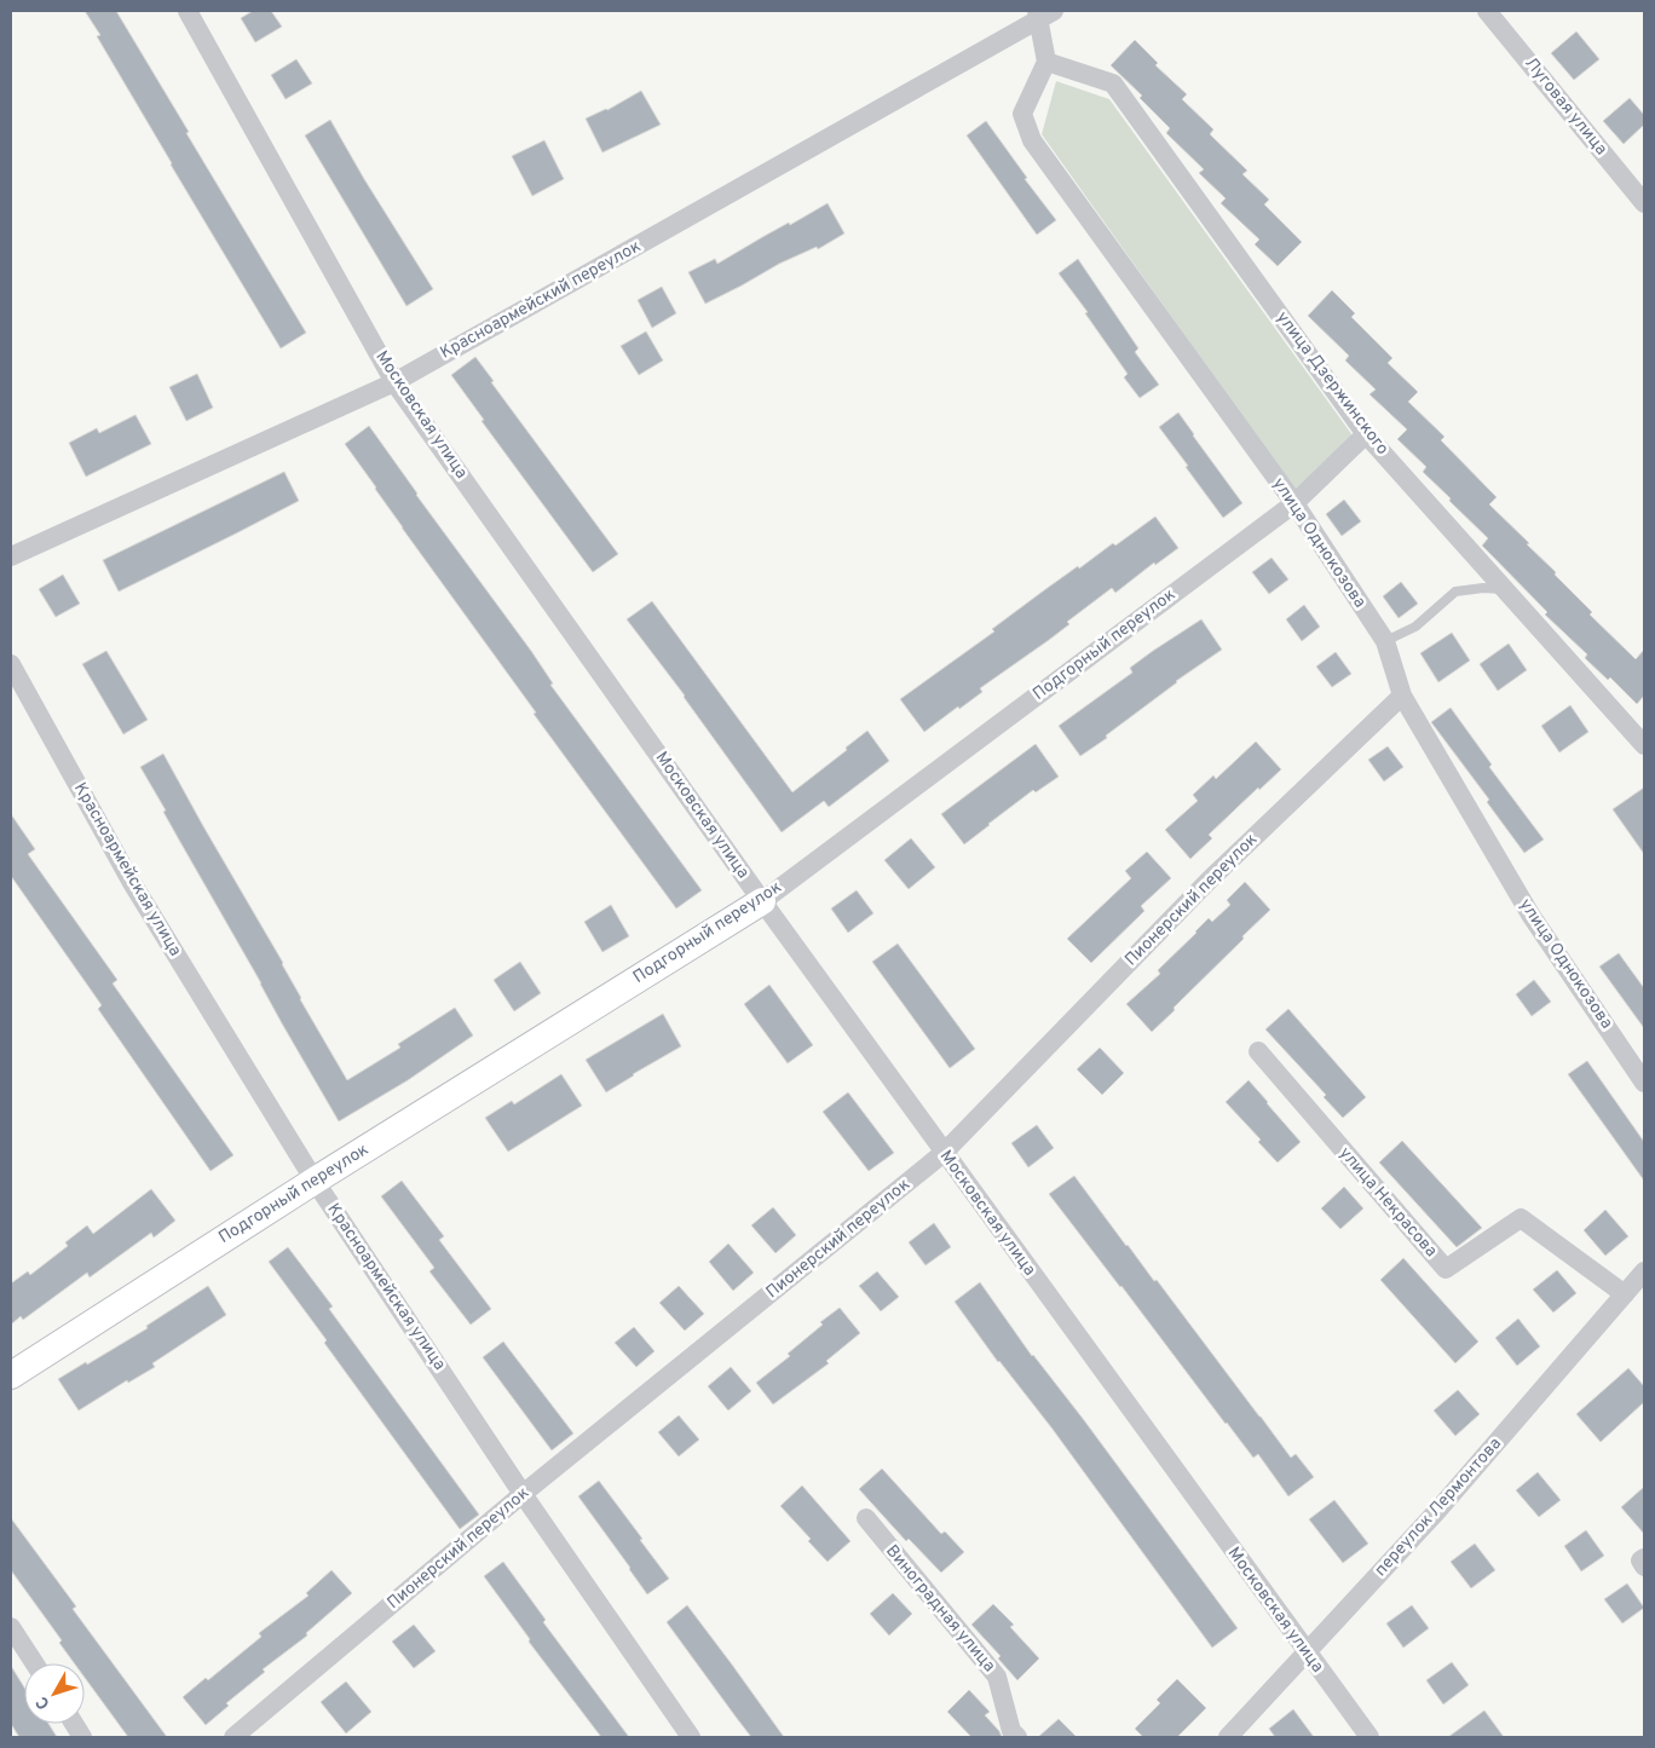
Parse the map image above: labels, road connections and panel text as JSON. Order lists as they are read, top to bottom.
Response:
{
  "streets": {
    "main road": ["Подгорный переулок"],
    "street": [
      "Луговая улица",
      "Красноармейский переулок",
      "улица Дзержинского",
      "Московская улица",
      "улица Однокозова",
      "Красноармейская улица",
      "Пионерский переулок",
      "улица Некрасова",
      "переулок Лермонтова",
      "Виноградная улица"
    ]
  },
  "crossings": [
    ["Красноармейский переулок", "Московская улица"],
    ["улица Дзержинского", "улица Однокозова"],
    ["улица Дзержинского", "Подгорный переулок"],
    ["Московская улица", "Подгорный переулок"],
    ["Московская улица", "Пионерский переулок"],
    ["Московская улица", "переулок Лермонтова"],
    ["улица Однокозова", "Подгорный переулок"],
    ["улица Однокозова", "Пионерский переулок"],
    ["Подгорный переулок", "Красноармейская улица"],
    ["Красноармейская улица", "Пионерский переулок"],
    ["улица Некрасова", "переулок Лермонтова"]
  ],
  "north": "bottom left"
}
